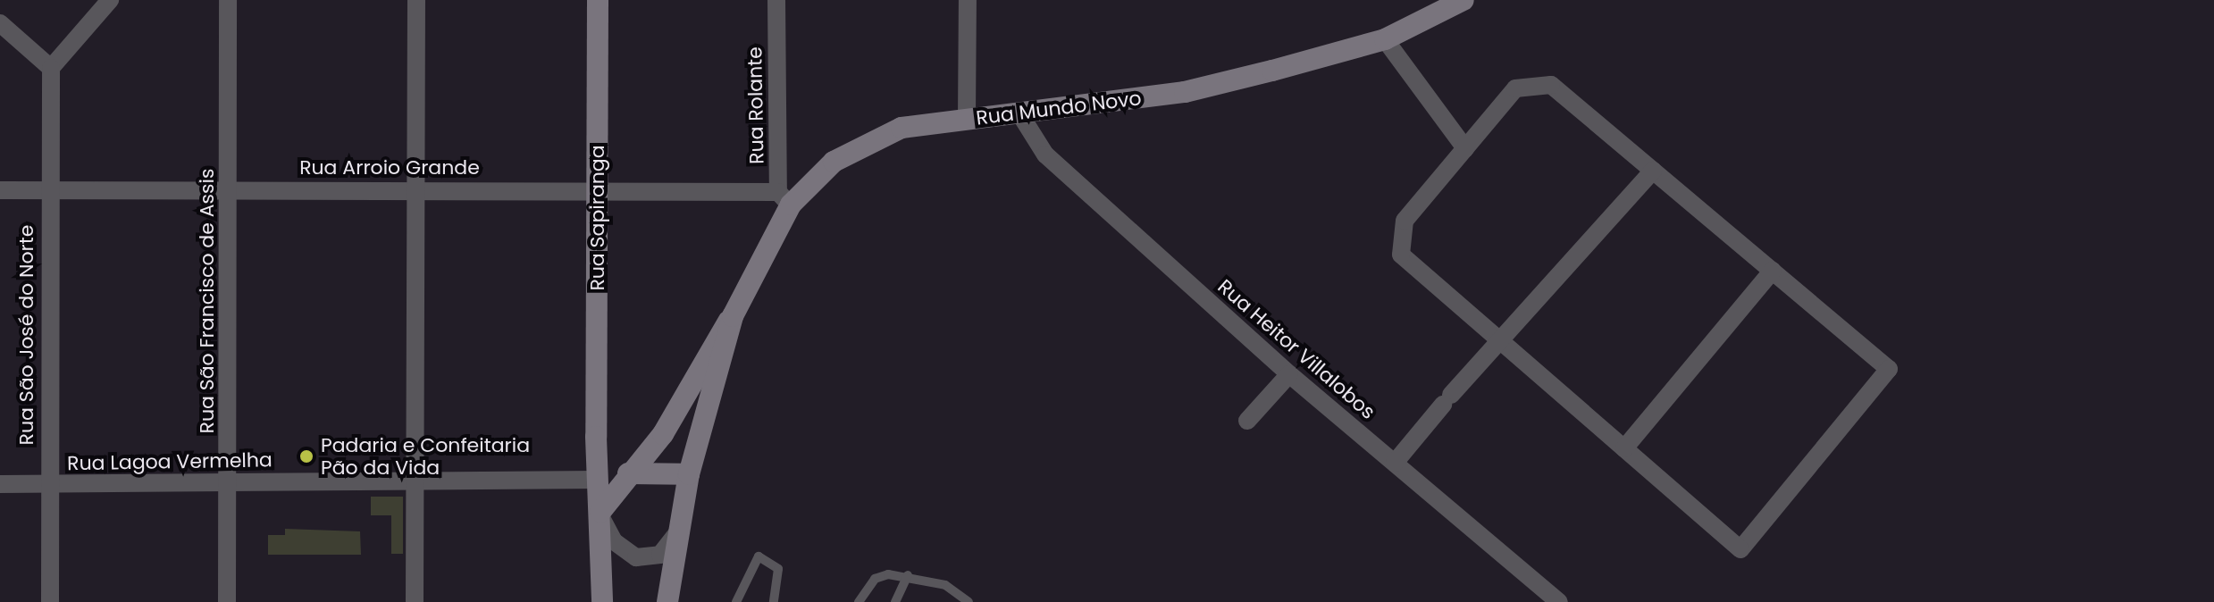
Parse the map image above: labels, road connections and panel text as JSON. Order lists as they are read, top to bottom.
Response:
{
  "streets": {
    "main road": ["Rua Mundo Novo", "Rua Sapiranga"],
    "street": [
      "Rua Rolante",
      "Rua Arroio Grande",
      "Rua São Francisco de Assis",
      "Rua São José do Norte",
      "Rua Heitor Villalobos",
      "Rua Lagoa Vermelha"
    ]
  },
  "crossings": [
    ["Rua Rolante", "Rua Mundo Novo"],
    ["Rua Rolante", "Rua Arroio Grande"],
    ["Rua Mundo Novo", "Rua Arroio Grande"],
    ["Rua Mundo Novo", "Rua Sapiranga"],
    ["Rua Mundo Novo", "Rua Heitor Villalobos"],
    ["Rua Arroio Grande", "Rua Sapiranga"],
    ["Rua Arroio Grande", "Rua São Francisco de Assis"],
    ["Rua Arroio Grande", "Rua São José do Norte"],
    ["Rua Sapiranga", "Rua Lagoa Vermelha"],
    ["Rua São Francisco de Assis", "Rua Lagoa Vermelha"],
    ["Rua São José do Norte", "Rua Lagoa Vermelha"]
  ],
  "places": ["Padaria e Confeitaria Pão da Vida"]
}
